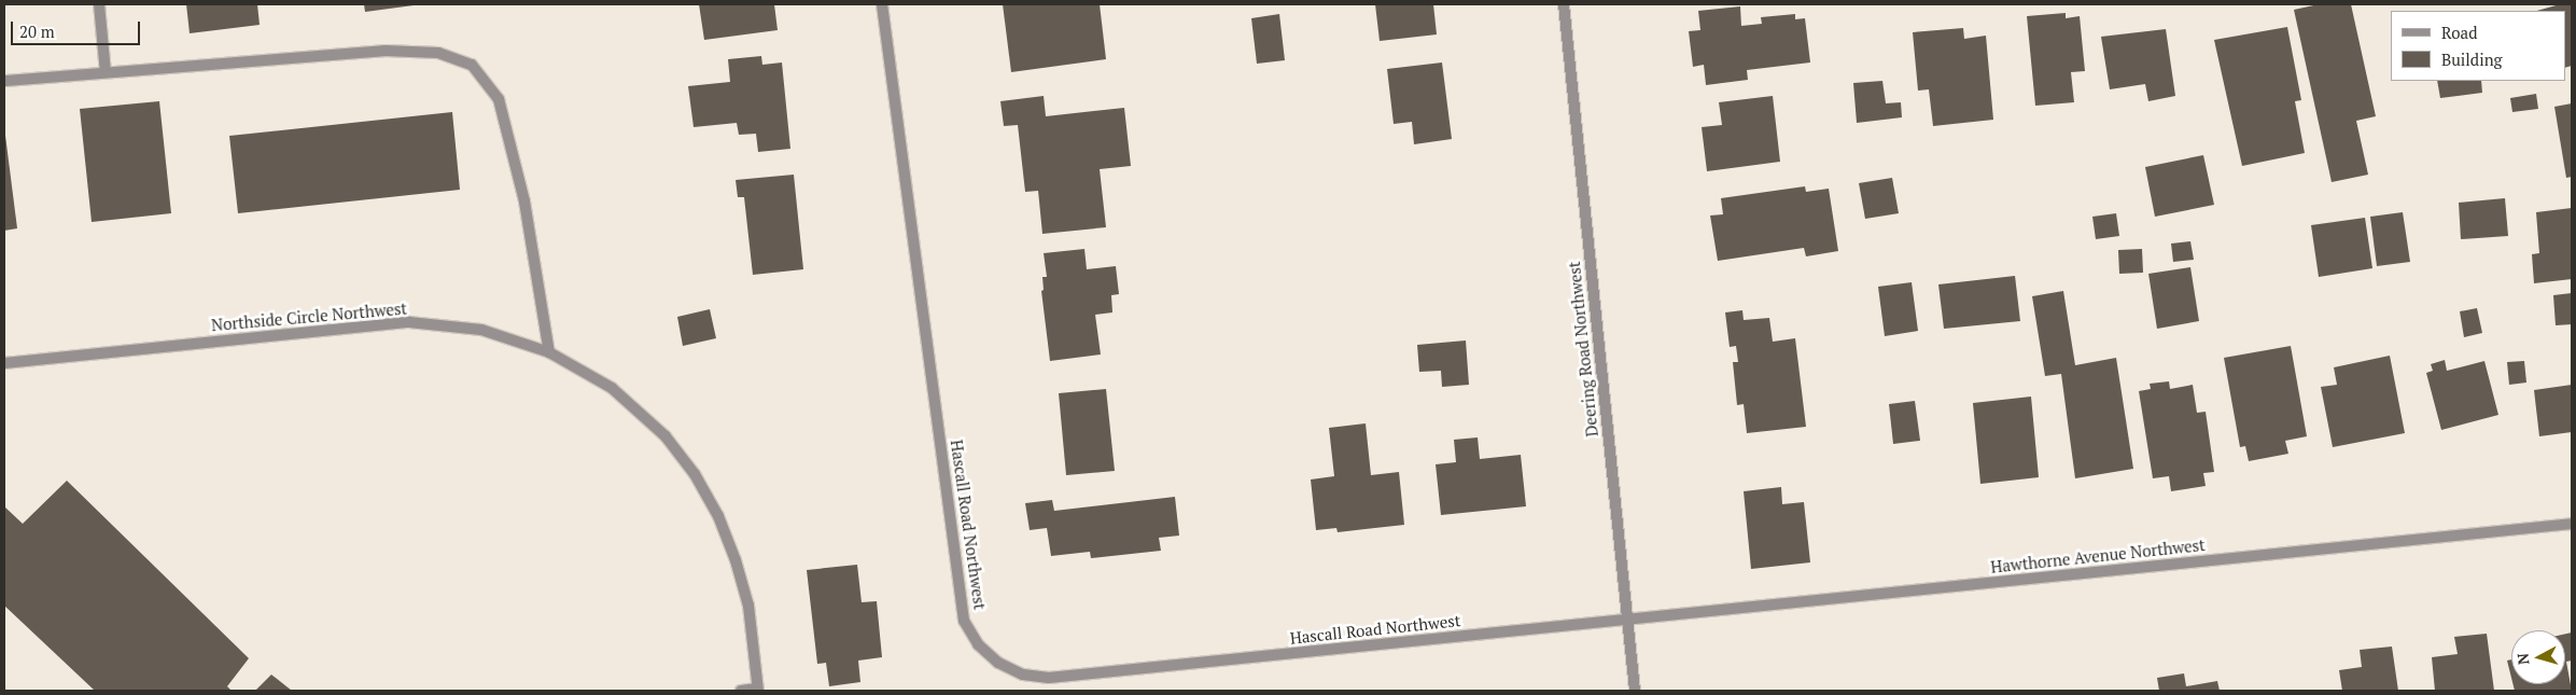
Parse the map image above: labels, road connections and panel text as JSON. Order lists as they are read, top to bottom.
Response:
{
  "streets": {
    "street": [
      "Northside Circle Northwest",
      "Deering Road Northwest",
      "Hascall Road Northwest",
      "Hawthorne Avenue Northwest"
    ]
  },
  "crossings": [
    ["Deering Road Northwest", "Hascall Road Northwest"],
    ["Deering Road Northwest", "Hawthorne Avenue Northwest"],
    ["Hascall Road Northwest", "Hawthorne Avenue Northwest"]
  ],
  "legend": ["Road", "Building"],
  "scale_bar": "20 m",
  "north": "left"
}
